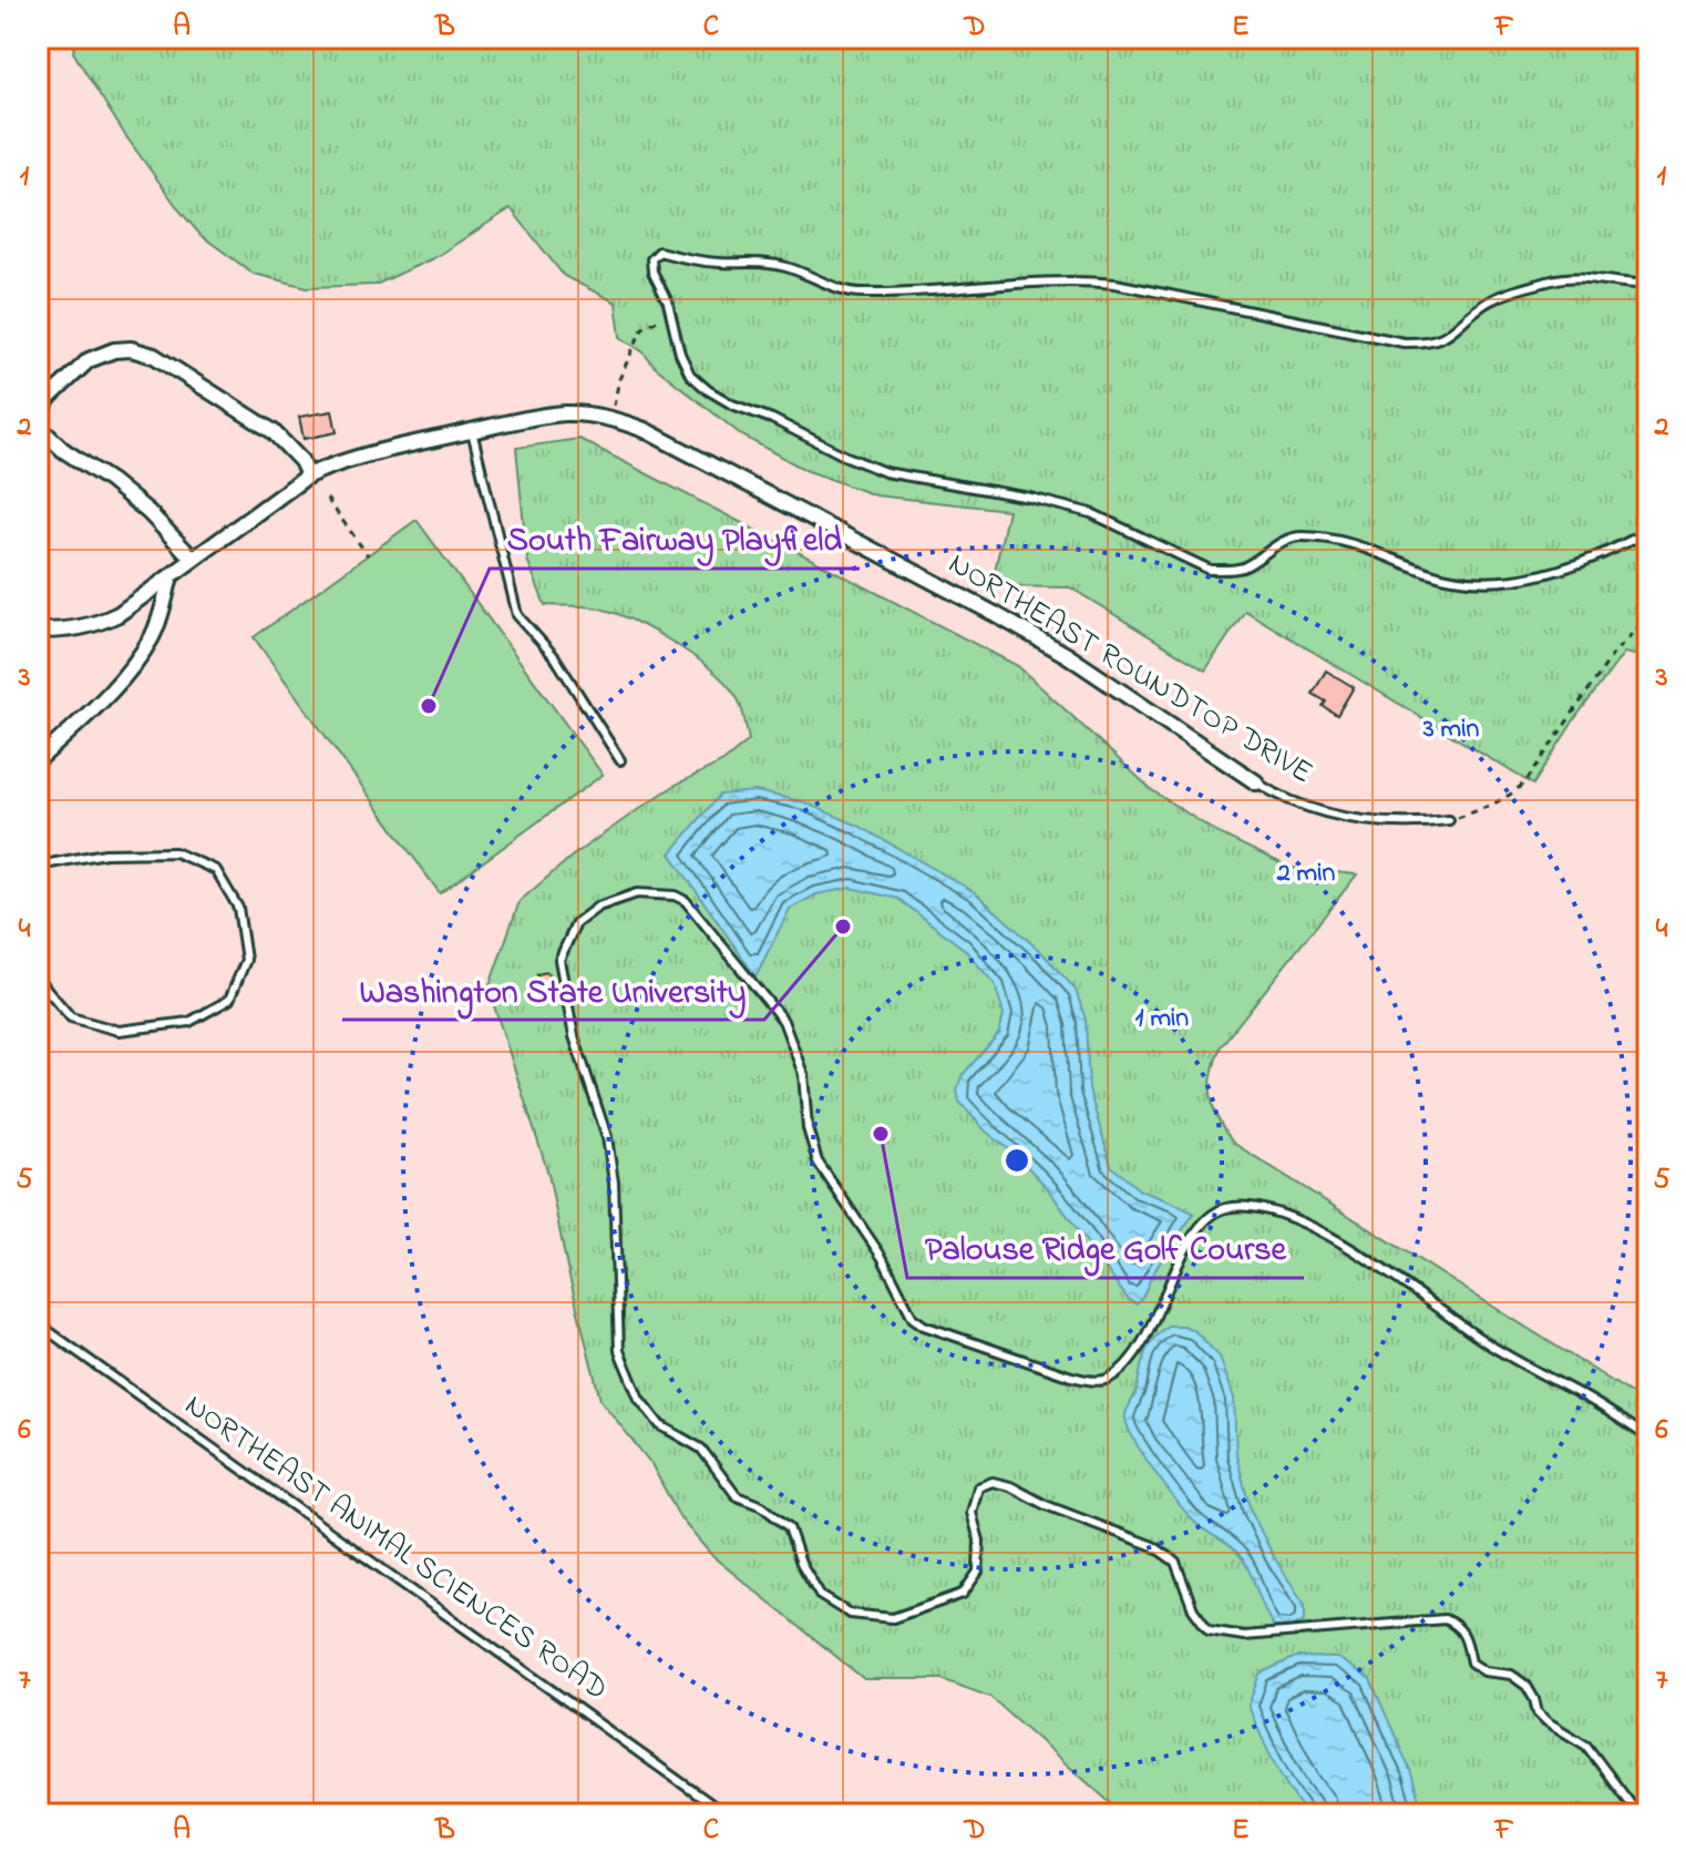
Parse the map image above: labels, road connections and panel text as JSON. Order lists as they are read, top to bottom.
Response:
{
  "streets": {
    "street": ["NORTHEAST ROUNDTOP DRIVE"],
    "lane": ["NORTHEAST ANIMAL SCIENCES ROAD"]
  },
  "places": ["South Fairway Playfield", "Washington State University", "Palouse Ridge Golf Course"],
  "grid": {
    "columns": [
      "A",
      "B",
      "C",
      "D",
      "E",
      "F"
    ],
    "rows": [
      "1",
      "2",
      "3",
      "4",
      "5",
      "6",
      "7"
    ]
  },
  "rings": ["3 min", "2 min", "1 min"]
}
